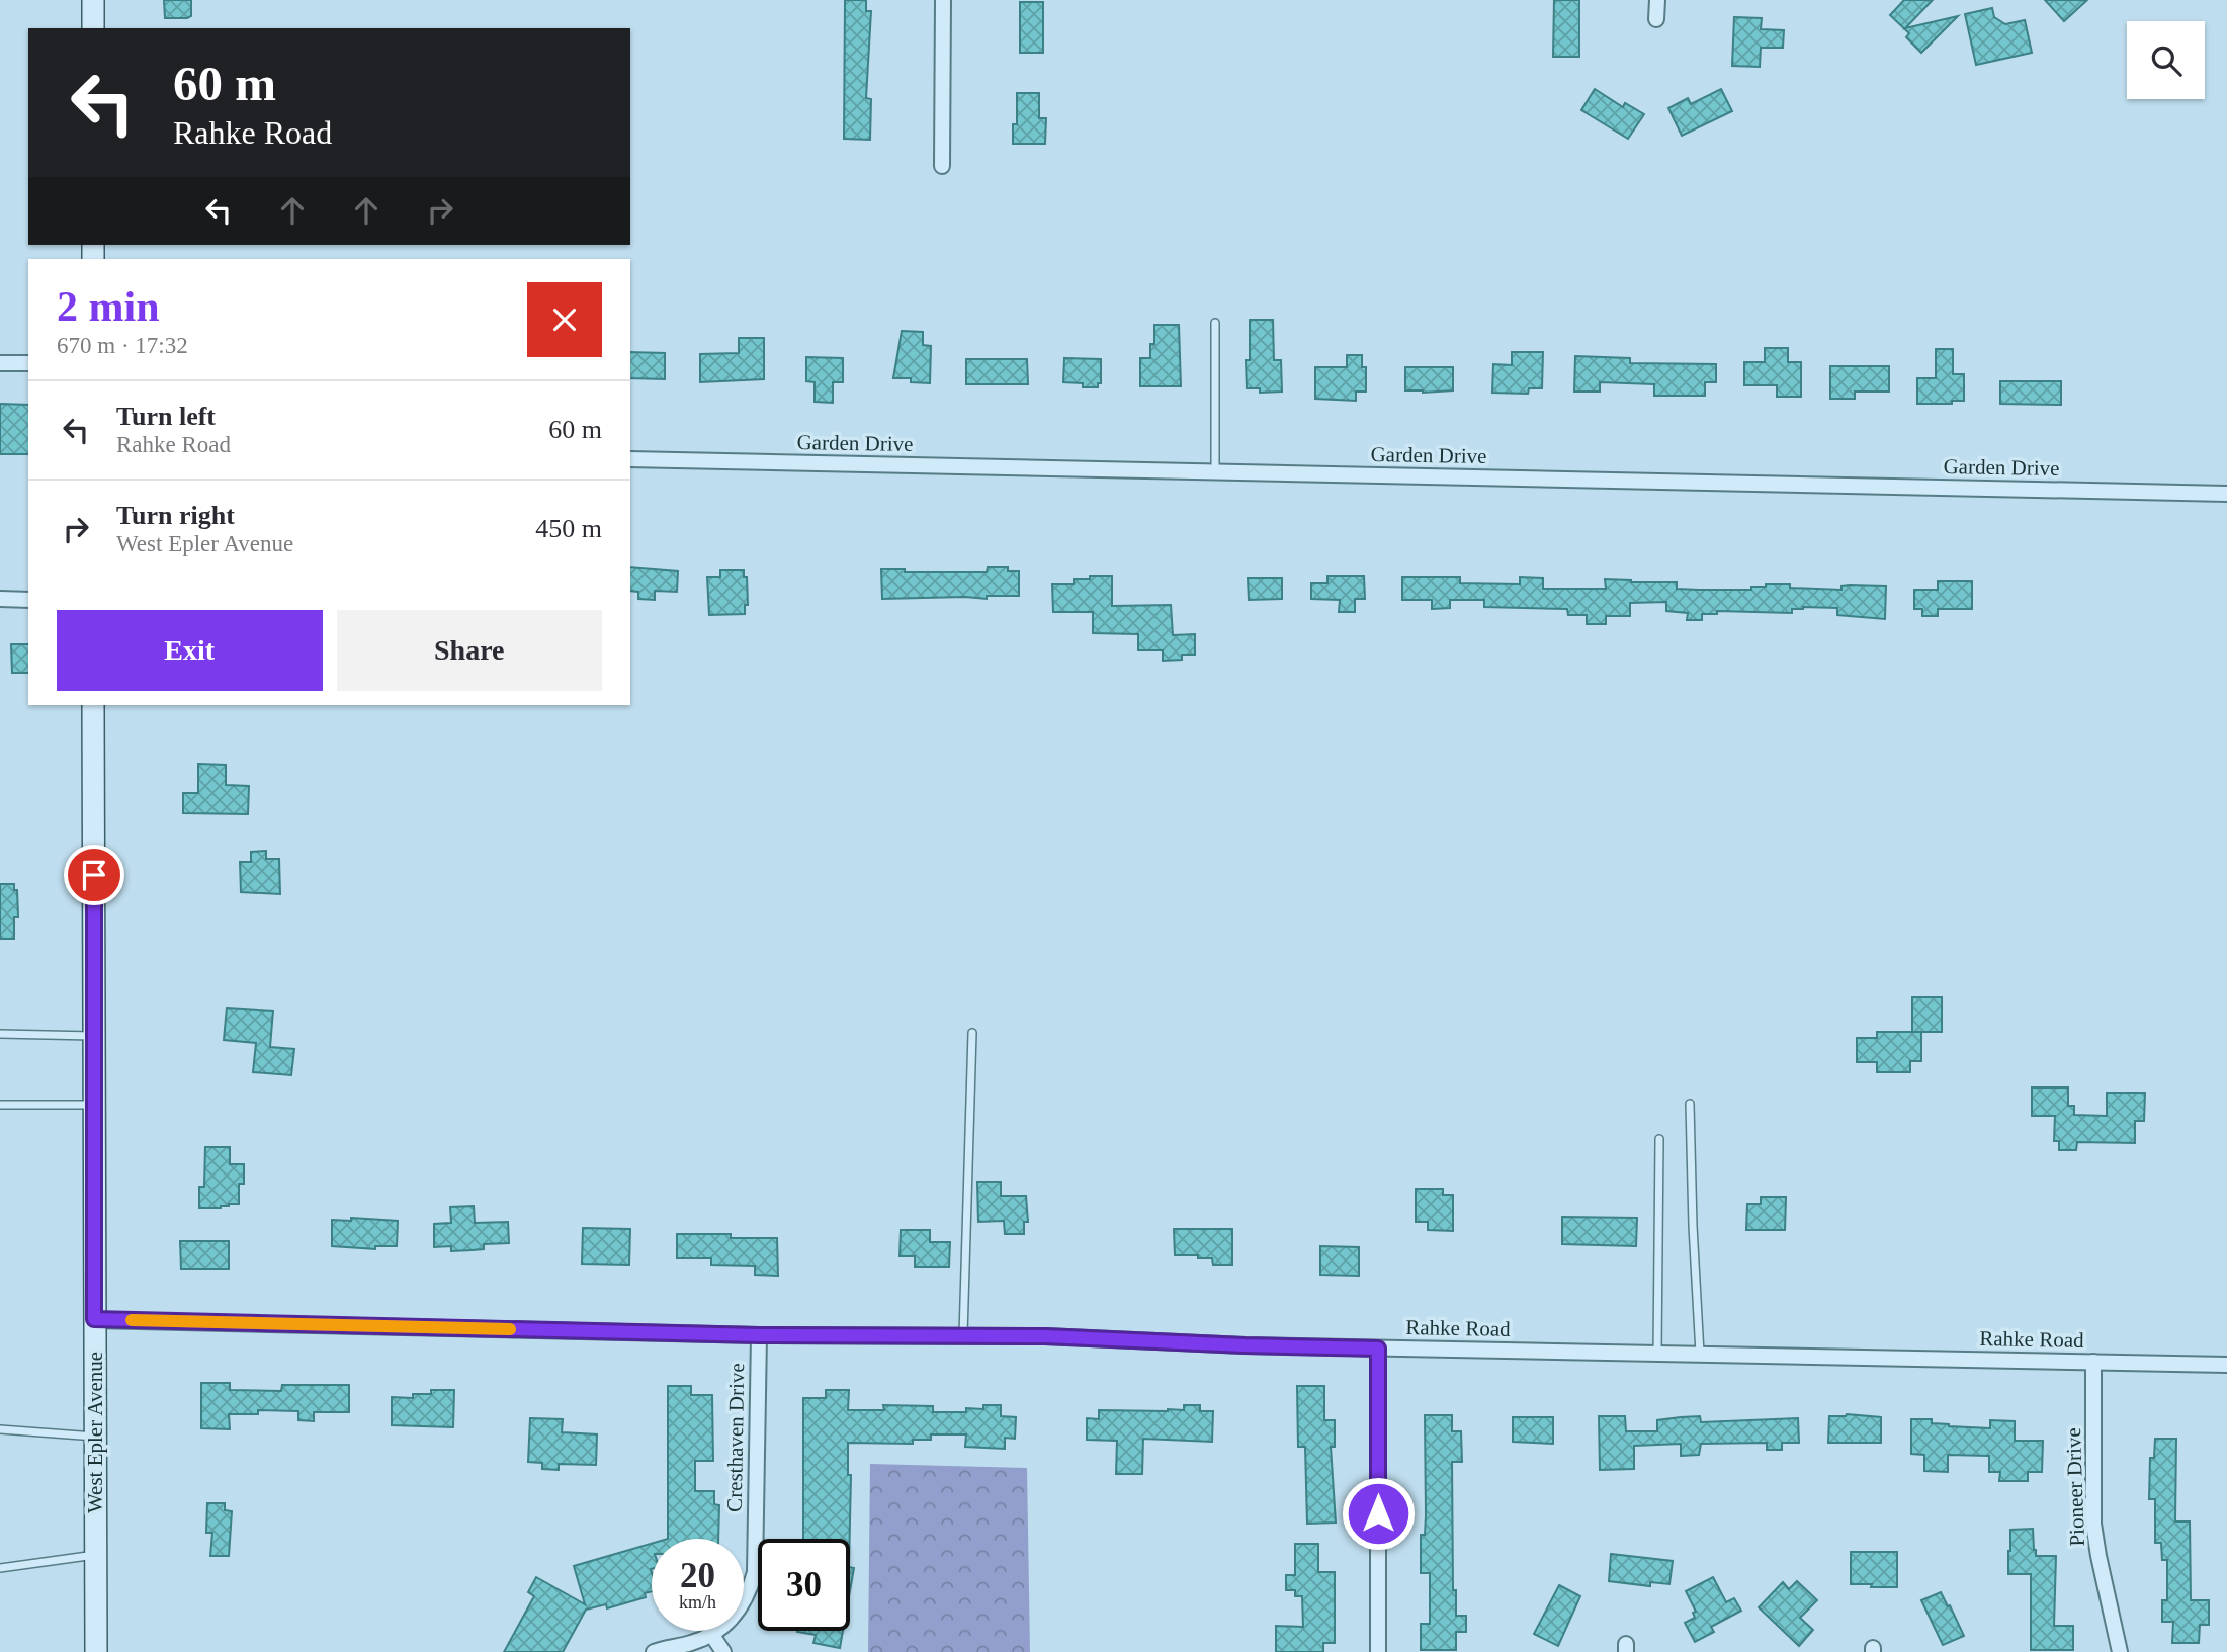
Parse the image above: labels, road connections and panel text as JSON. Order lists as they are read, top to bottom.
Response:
{
  "streets": {
    "street": [
      "Garden Drive",
      "Rahke Road",
      "West Epler Avenue",
      "Cresthaven Drive",
      "Pioneer Drive"
    ]
  },
  "crossings": [
    ["Rahke Road", "West Epler Avenue"],
    ["Rahke Road", "Cresthaven Drive"],
    ["Rahke Road", "Pioneer Drive"]
  ],
  "page": {
    "turn": ["60 m", "Rahke Road"],
    "heading": ["2 min", "670 m · 17:32"],
    "list": [
      {
        "name": "Turn left",
        "note": "Rahke Road",
        "value": "60 m"
      },
      {
        "name": "Turn right",
        "note": "West Epler Avenue",
        "value": "450 m"
      }
    ],
    "buttons": ["Exit", "Share"],
    "speed": "20 km/h",
    "limit": "30"
  }
}
